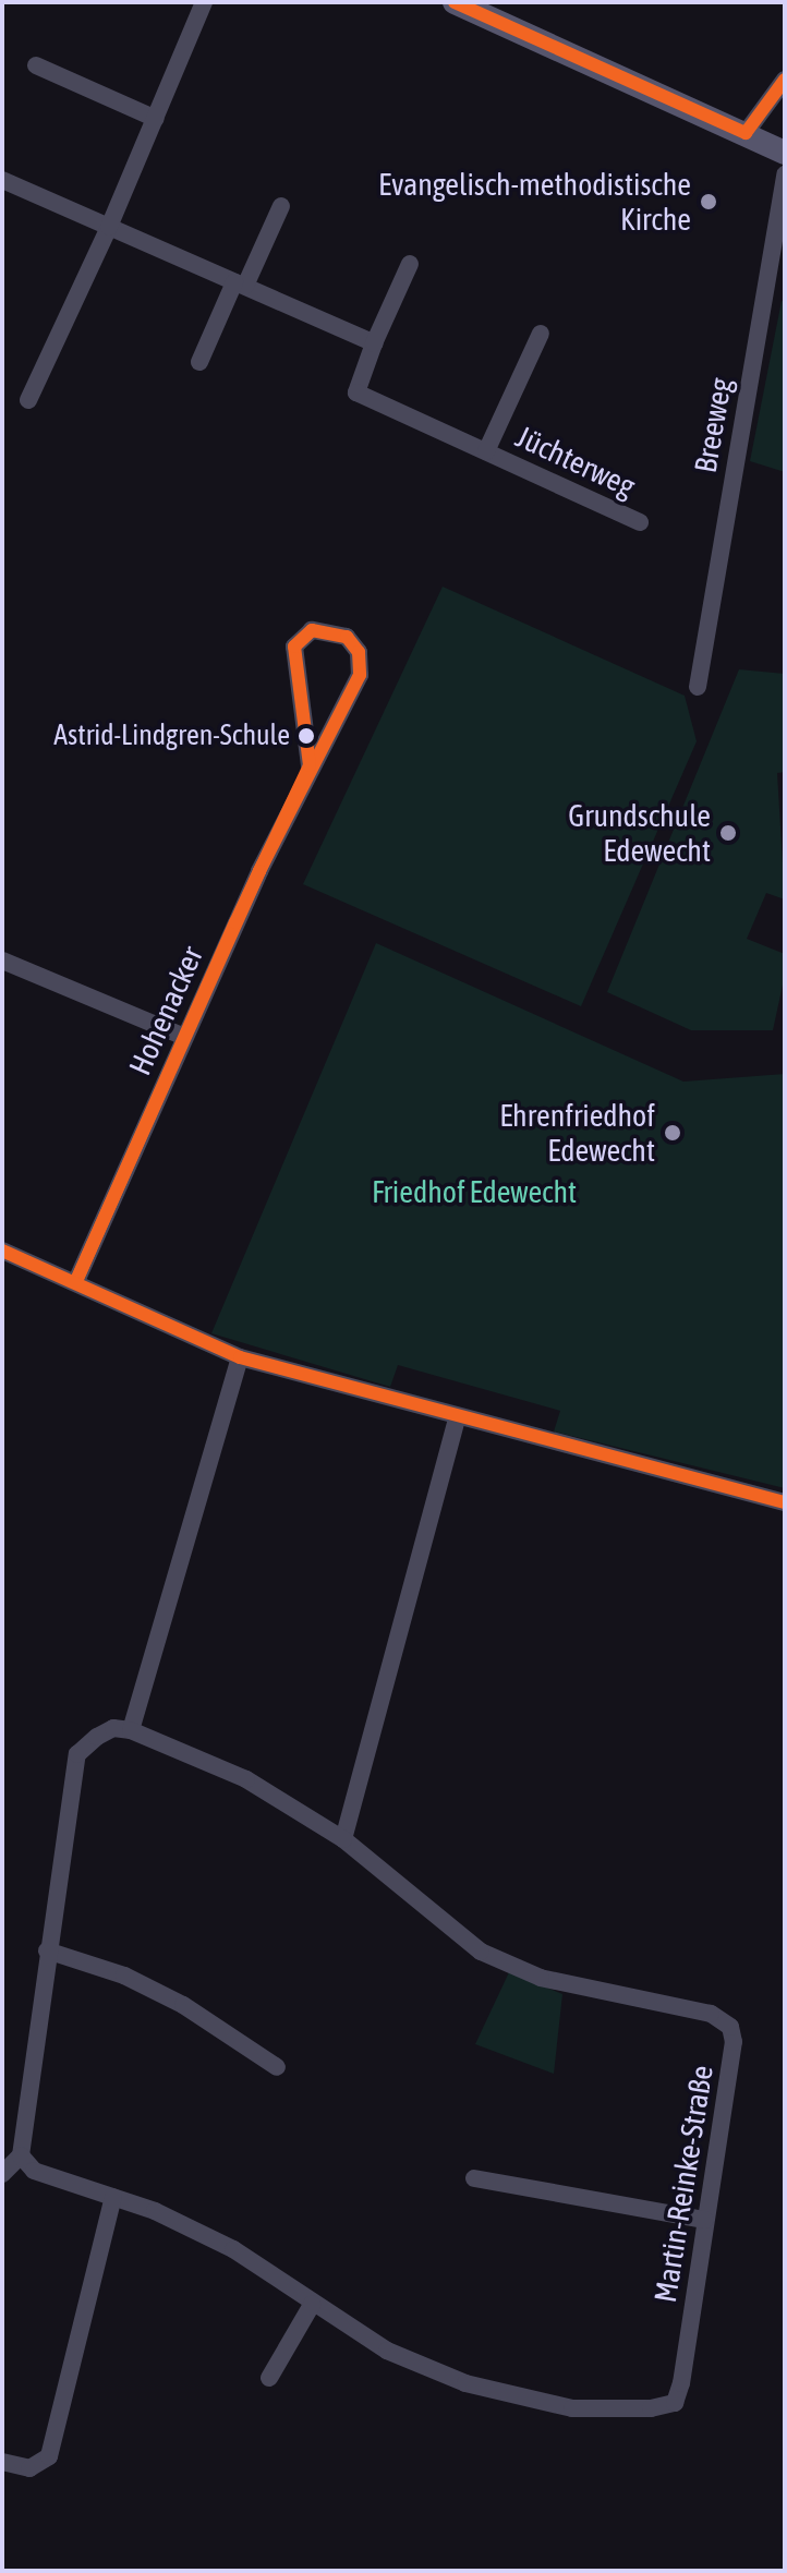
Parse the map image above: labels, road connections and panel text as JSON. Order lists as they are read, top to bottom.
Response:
{
  "streets": {
    "street": [
      "Breeweg",
      "Jüchterweg",
      "Hohenacker",
      "Martin-Reinke-Straße"
    ]
  },
  "parks": ["Friedhof Edewecht"],
  "places": [
    "Evangelisch-methodistische Kirche",
    "Astrid-Lindgren-Schule",
    "Grundschule Edewecht",
    "Ehrenfriedhof Edewecht"
  ]
}
